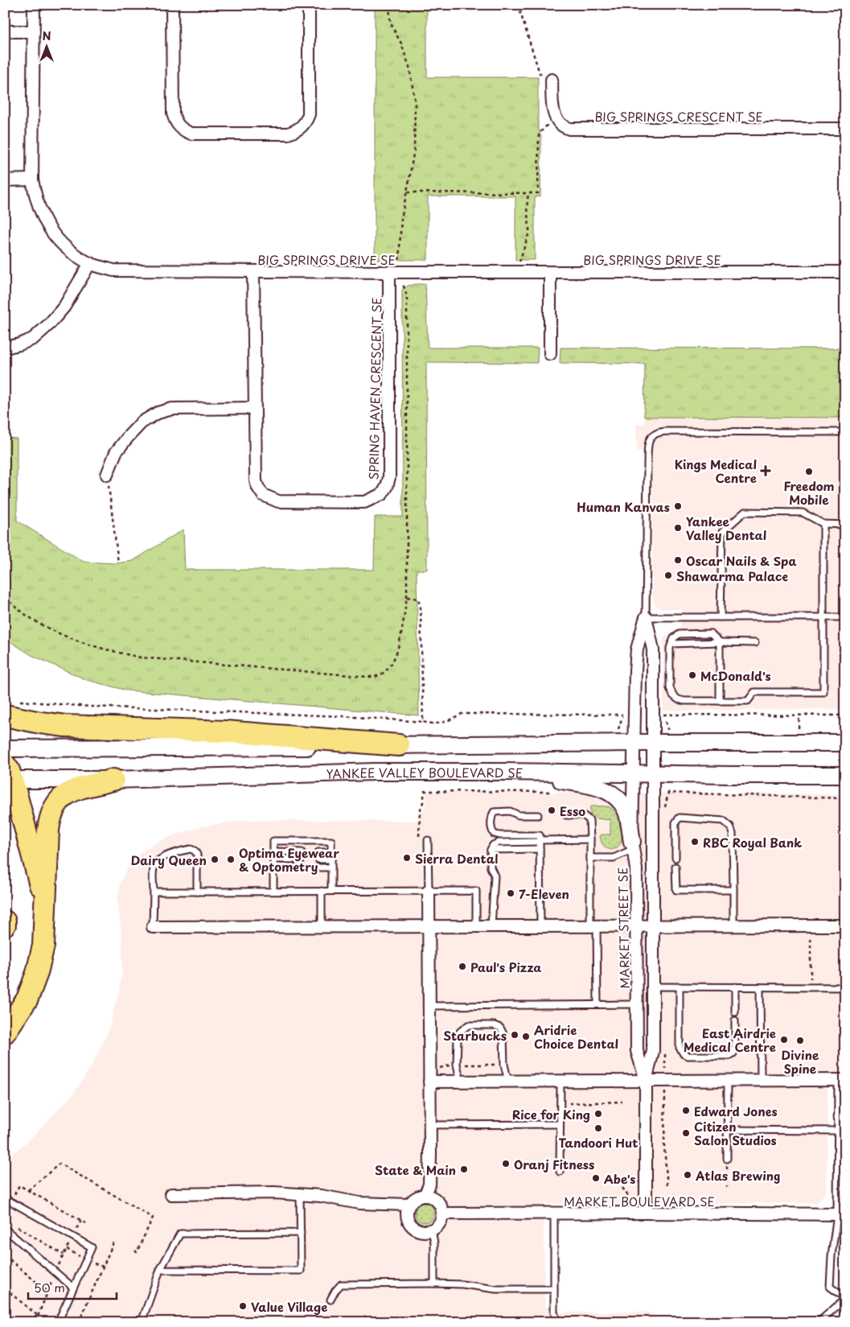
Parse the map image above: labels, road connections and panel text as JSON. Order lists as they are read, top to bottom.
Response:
{
  "streets": {
    "main road": ["YANKEE VALLEY BOULEVARD SE"],
    "street": [
      "BIG SPRINGS CRESCENT SE",
      "BIG SPRINGS DRIVE SE",
      "SPRING HAVEN CRESCENT SE",
      "MARKET STREET SE",
      "MARKET BOULEVARD SE"
    ]
  },
  "crossings": [
    ["BIG SPRINGS DRIVE SE", "SPRING HAVEN CRESCENT SE"],
    ["YANKEE VALLEY BOULEVARD SE", "MARKET STREET SE"],
    ["MARKET STREET SE", "MARKET BOULEVARD SE"]
  ],
  "places": {
    "health": ["Kings Medical Centre"],
    "other": [
      "Freedom Mobile",
      "Human Kanvas",
      "Yankee Valley Dental",
      "Oscar Nails & Spa",
      "Shawarma Palace",
      "McDonald's",
      "Esso",
      "RBC Royal Bank",
      "Sierra Dental",
      "Dairy Queen",
      "Optima Eyewear & Optometry",
      "7-Eleven",
      "Paul's Pizza",
      "Starbucks",
      "Aridrie Choice Dental",
      "East Airdrie Medical Centre",
      "Divine Spine",
      "Edward Jones",
      "Rice for King",
      "Tandoori Hut",
      "Citizen Salon Studios",
      "Oranj Fitness",
      "State & Main",
      "Atlas Brewing",
      "Abe's",
      "Value Village"
    ]
  },
  "scale_bar": "50 m",
  "north": "top"
}
